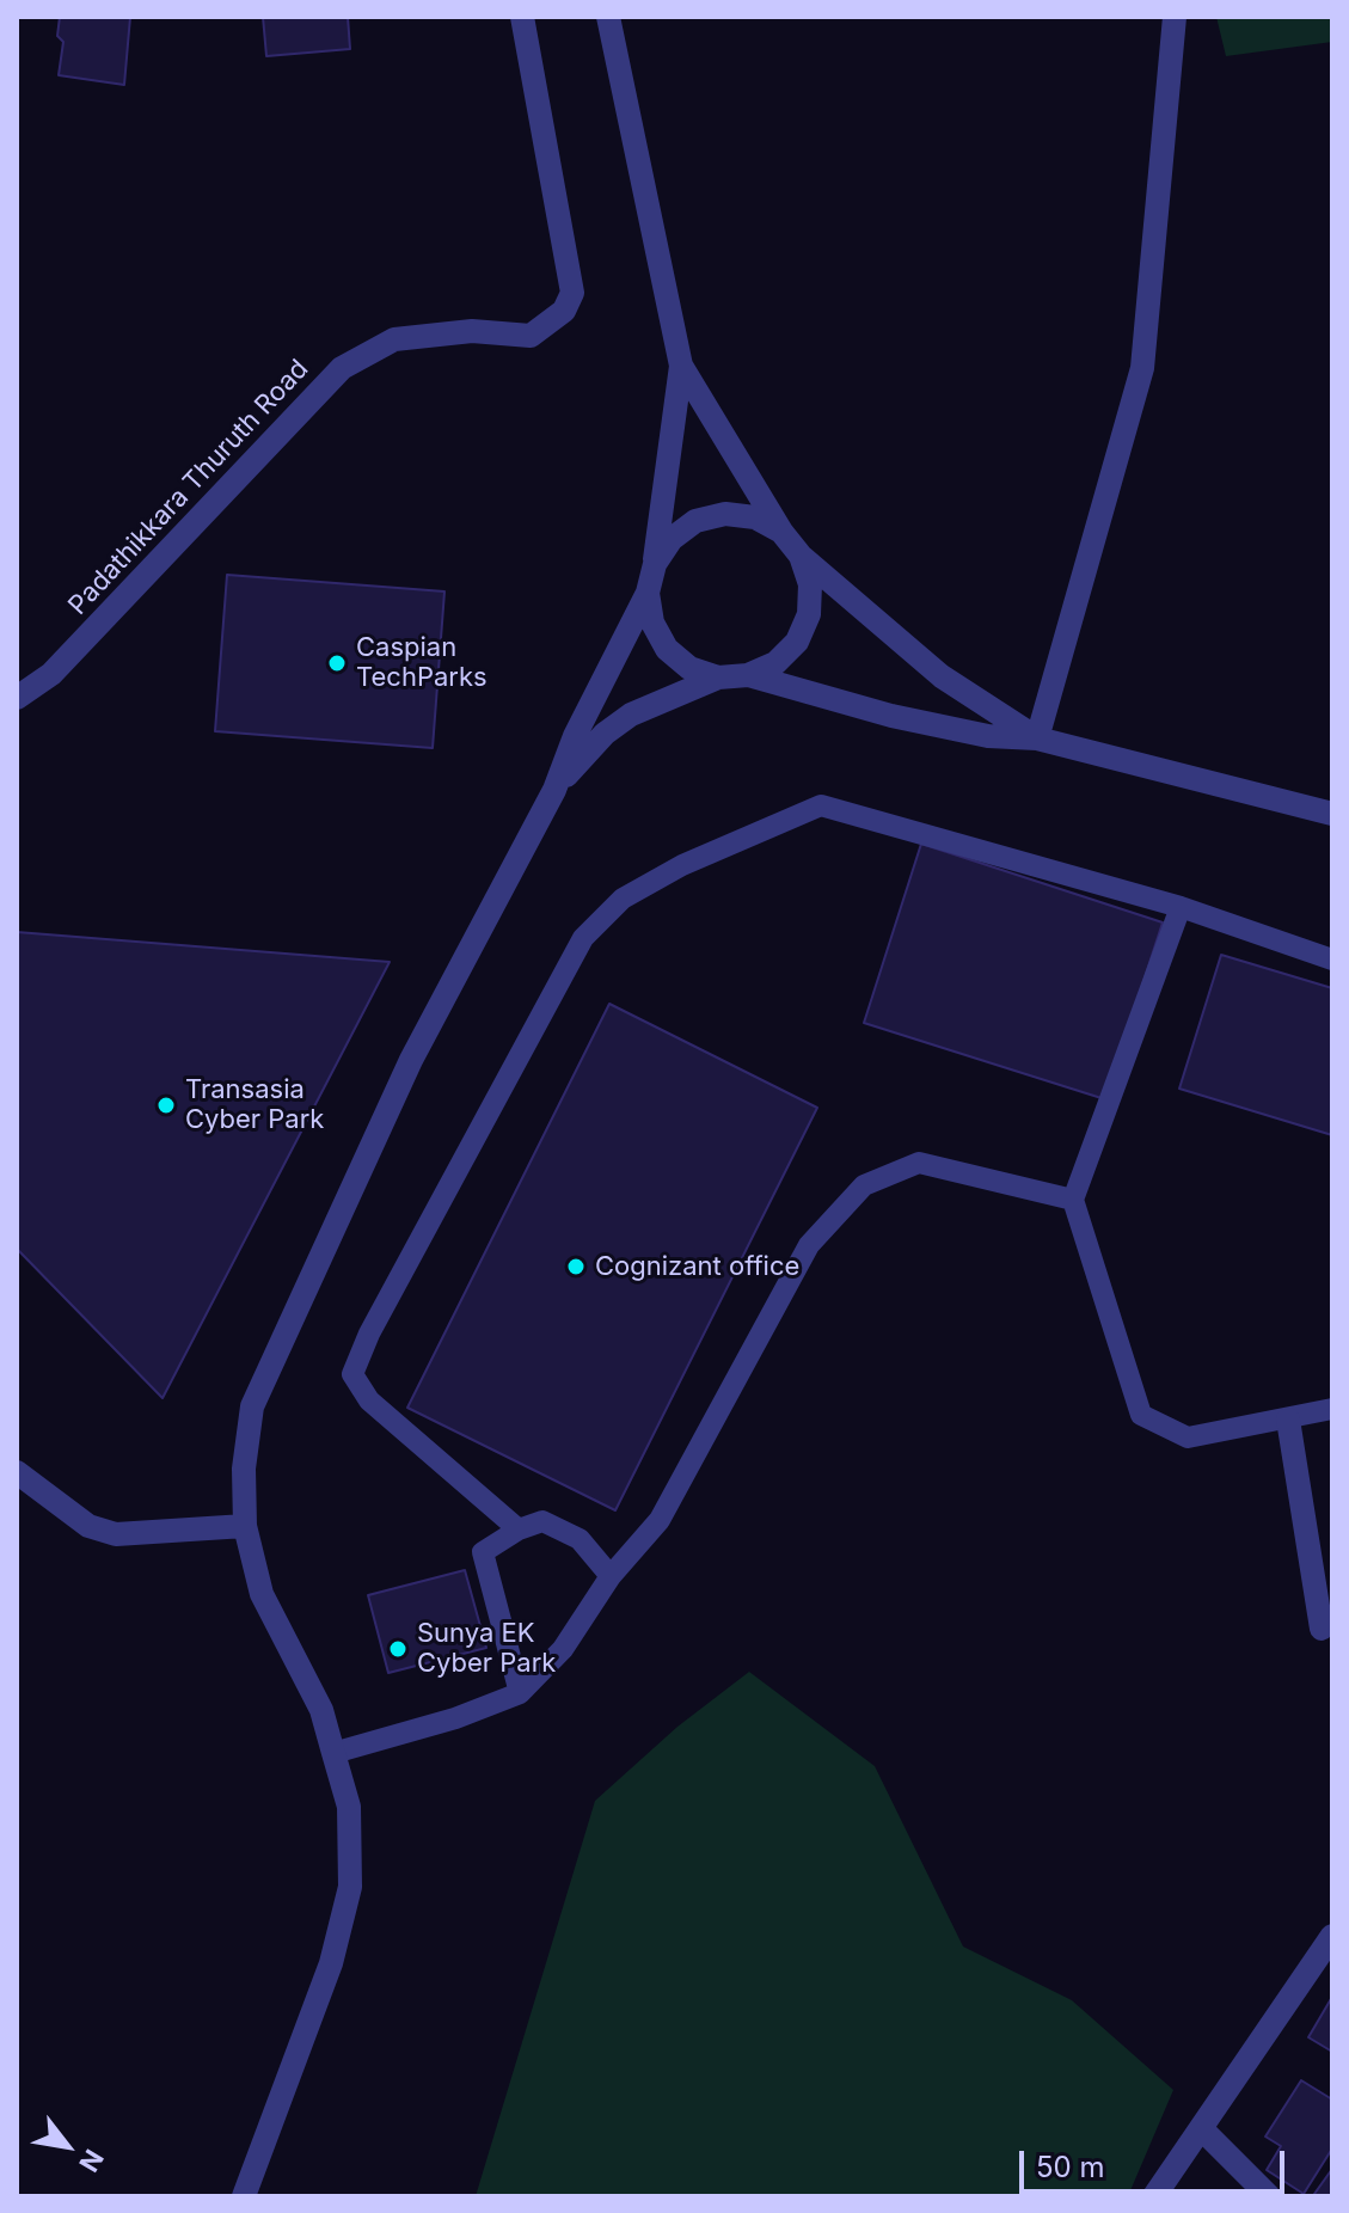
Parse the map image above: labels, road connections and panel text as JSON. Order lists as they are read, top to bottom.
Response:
{
  "streets": {
    "street": ["Padathikkara Thuruth Road"]
  },
  "places": [
    "Caspian TechParks",
    "Transasia Cyber Park",
    "Cognizant office",
    "Sunya EK Cyber Park"
  ],
  "scale_bar": "50 m",
  "north": "bottom right"
}
